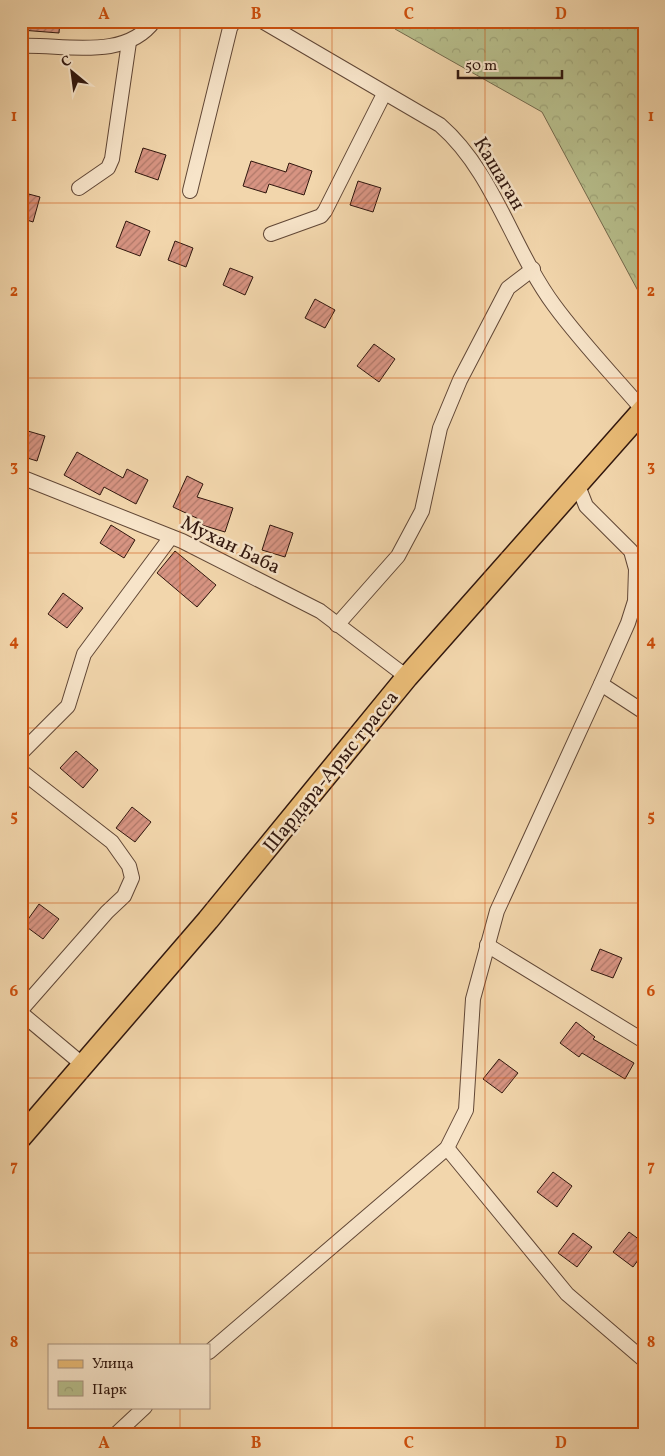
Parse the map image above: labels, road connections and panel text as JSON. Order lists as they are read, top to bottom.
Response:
{
  "streets": {
    "main road": ["Шардара-Арыс трасса"],
    "street": ["Кашаган", "Мухан Баба"]
  },
  "crossings": [
    ["Кашаган", "Шардара-Арыс трасса"],
    ["Мухан Баба", "Шардара-Арыс трасса"]
  ],
  "legend": ["Улица", "Парк"],
  "scale_bar": "50 m",
  "north": "top left",
  "grid": {
    "columns": [
      "A",
      "B",
      "C",
      "D"
    ],
    "rows": [
      "1",
      "2",
      "3",
      "4",
      "5",
      "6",
      "7",
      "8"
    ]
  }
}
